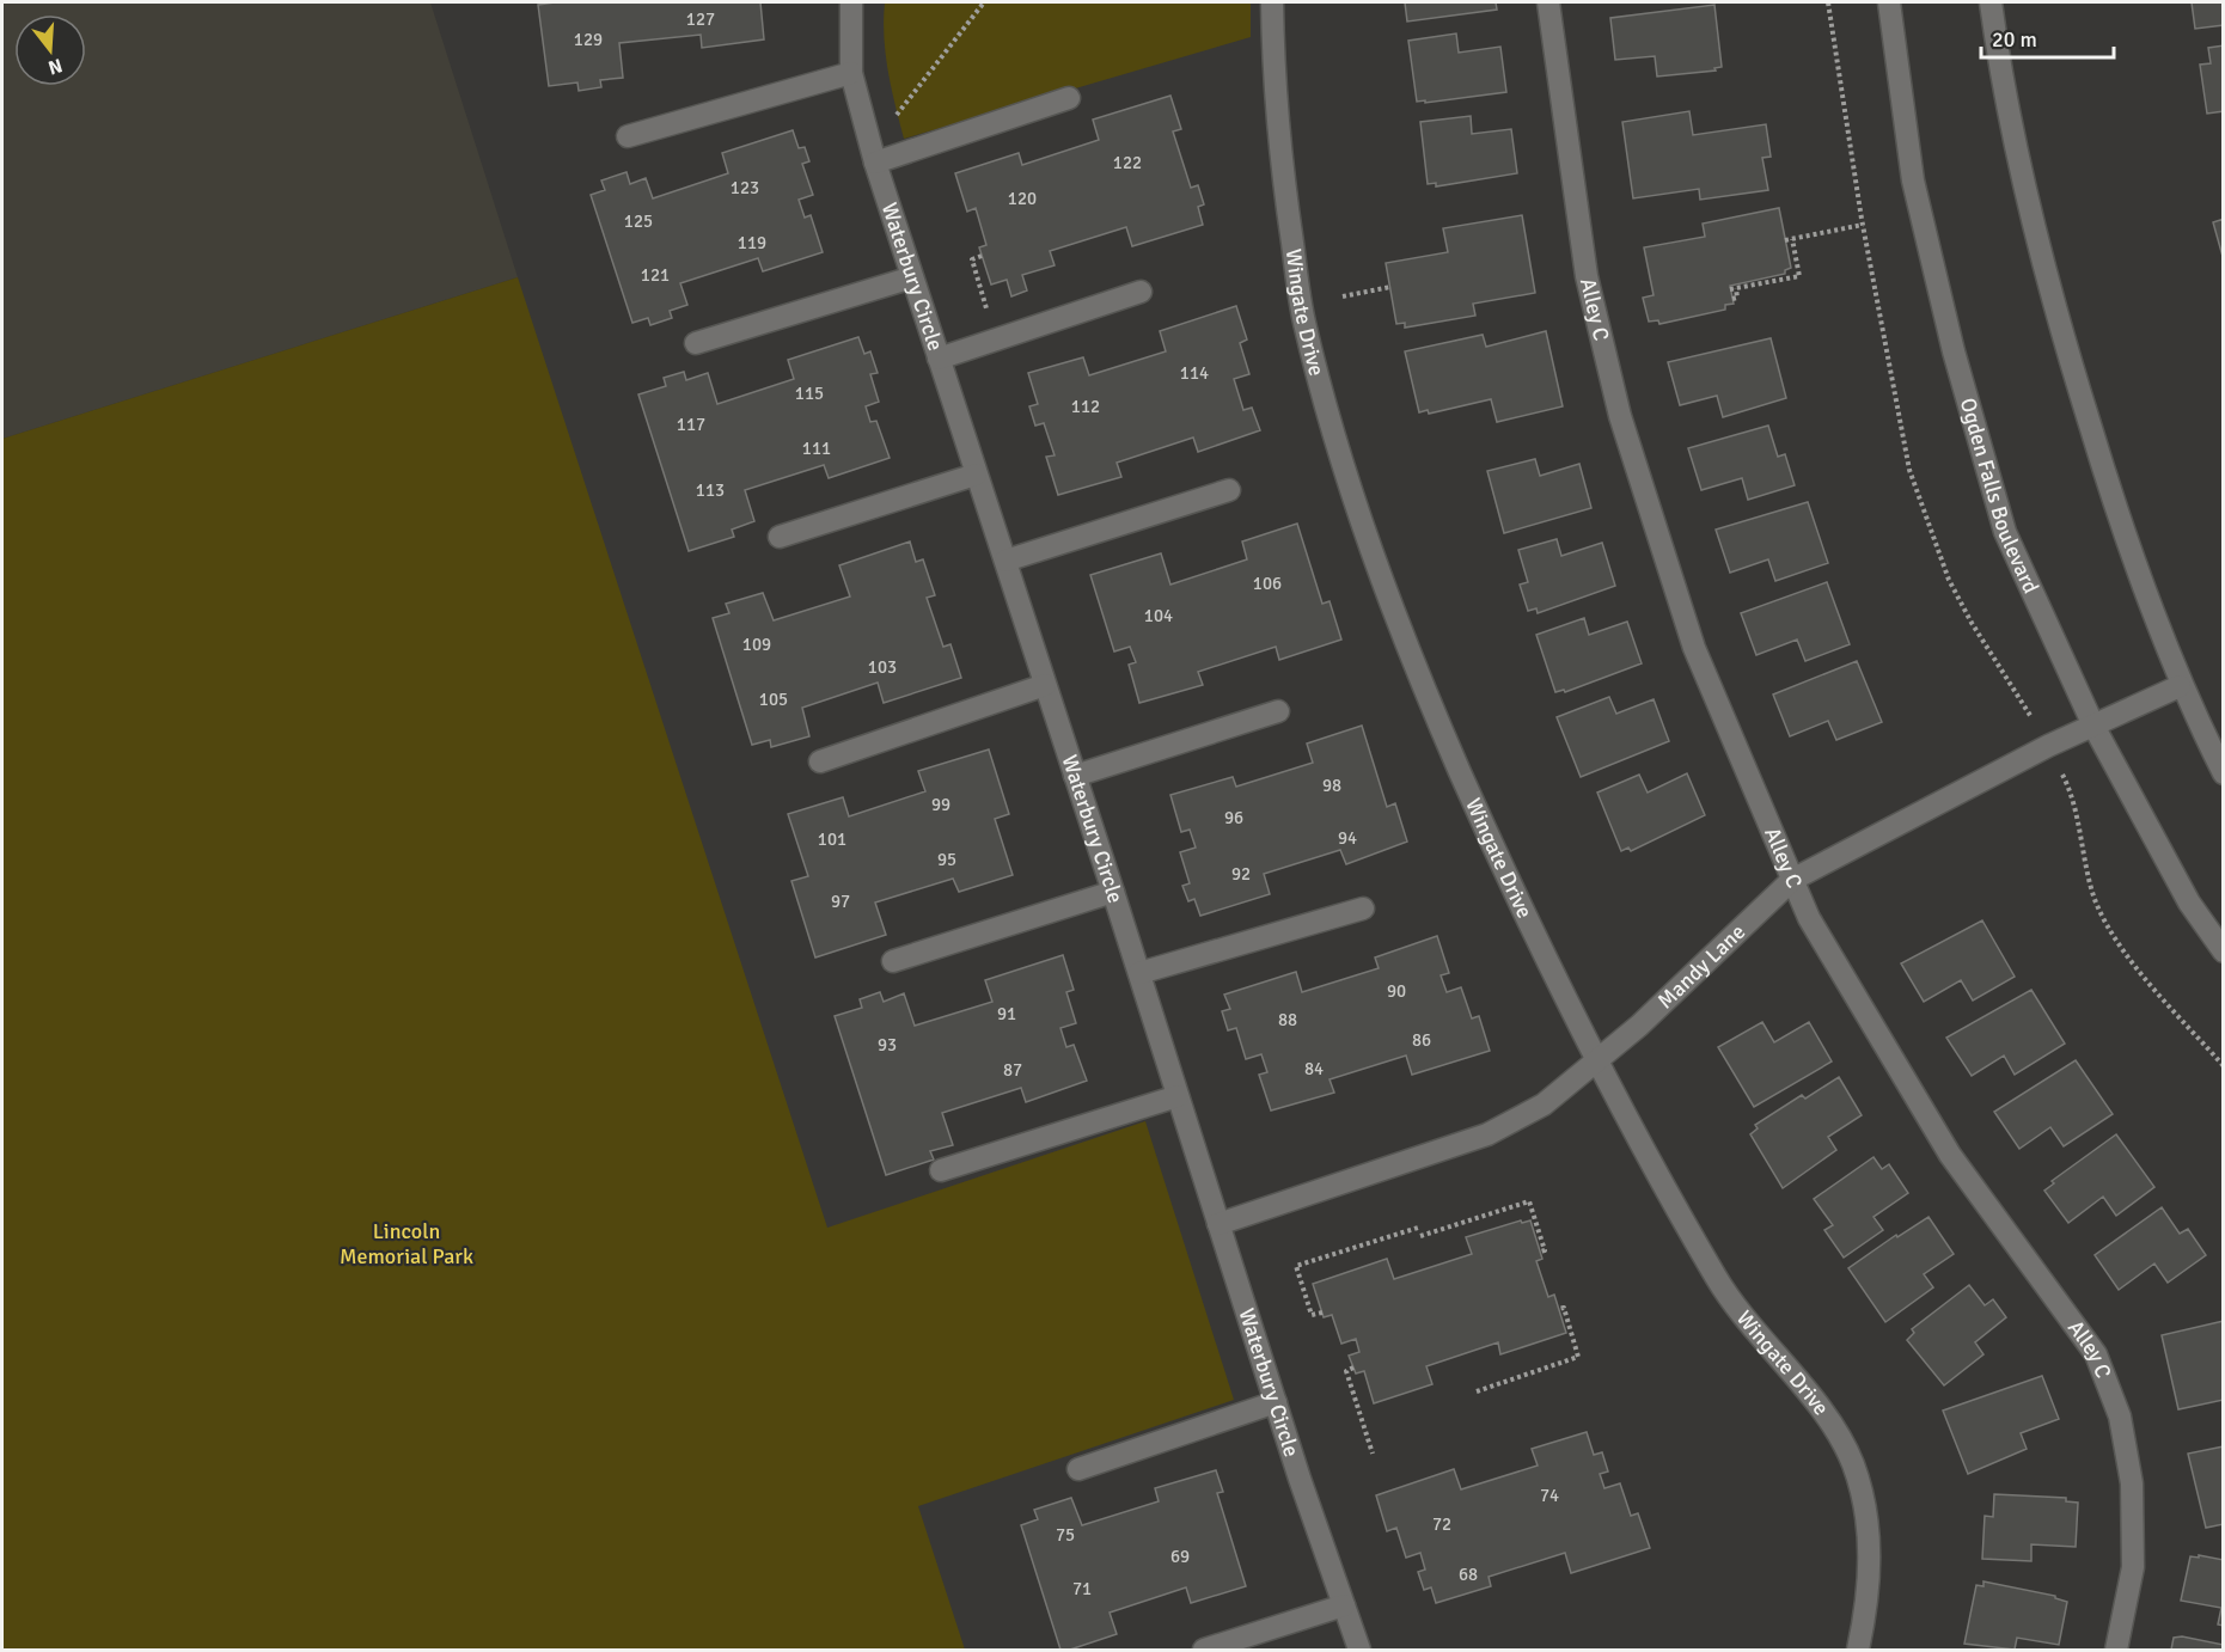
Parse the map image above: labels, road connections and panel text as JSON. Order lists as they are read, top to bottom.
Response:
{
  "streets": {
    "street": [
      "Waterbury Circle",
      "Alley C",
      "Wingate Drive",
      "Ogden Falls Boulevard",
      "Mandy Lane"
    ]
  },
  "crossings": [
    ["Waterbury Circle", "Mandy Lane"],
    ["Alley C", "Mandy Lane"],
    ["Wingate Drive", "Mandy Lane"],
    ["Ogden Falls Boulevard", "Mandy Lane"]
  ],
  "parks": ["Lincoln Memorial Park"],
  "house_numbers": [
    "127",
    "129",
    "122",
    "123",
    "120",
    "125",
    "119",
    "121",
    "114",
    "115",
    "112",
    "117",
    "111",
    "113",
    "106",
    "104",
    "109",
    "103",
    "105",
    "98",
    "99",
    "96",
    "94",
    "101",
    "95",
    "92",
    "97",
    "90",
    "91",
    "88",
    "86",
    "93",
    "84",
    "87",
    "74",
    "72",
    "75",
    "69",
    "68",
    "71"
  ],
  "scale_bar": "20 m",
  "north": "bottom"
}
